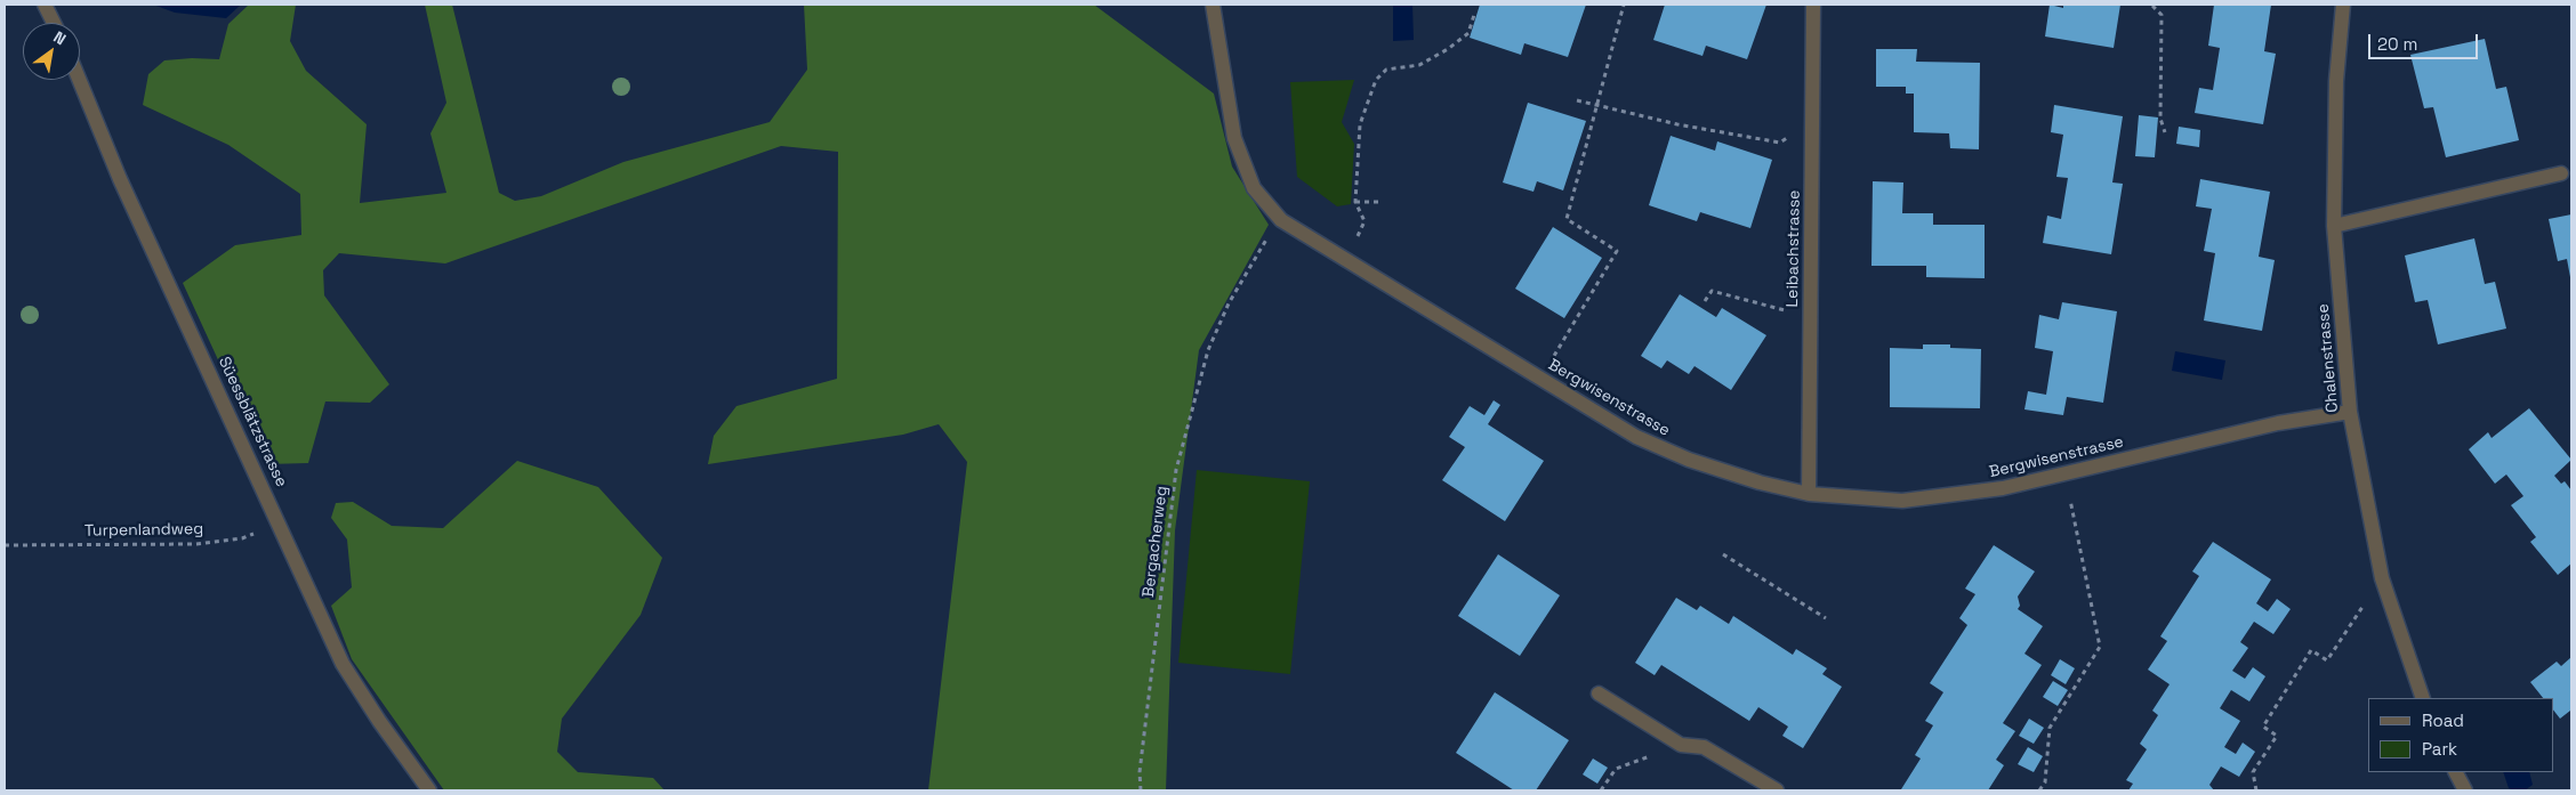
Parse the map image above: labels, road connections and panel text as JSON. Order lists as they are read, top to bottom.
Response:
{
  "streets": {
    "street": [
      "Leibachstrasse",
      "Chalenstrasse",
      "Bergwisenstrasse",
      "Süessblätzstrasse"
    ],
    "path": ["Turpenlandweg", "Bergacherweg"]
  },
  "crossings": [
    ["Leibachstrasse", "Bergwisenstrasse"],
    ["Chalenstrasse", "Bergwisenstrasse"],
    ["Bergwisenstrasse", "Bergacherweg"],
    ["Süessblätzstrasse", "Turpenlandweg"]
  ],
  "legend": ["Road", "Park"],
  "scale_bar": "20 m",
  "north": "top right"
}
